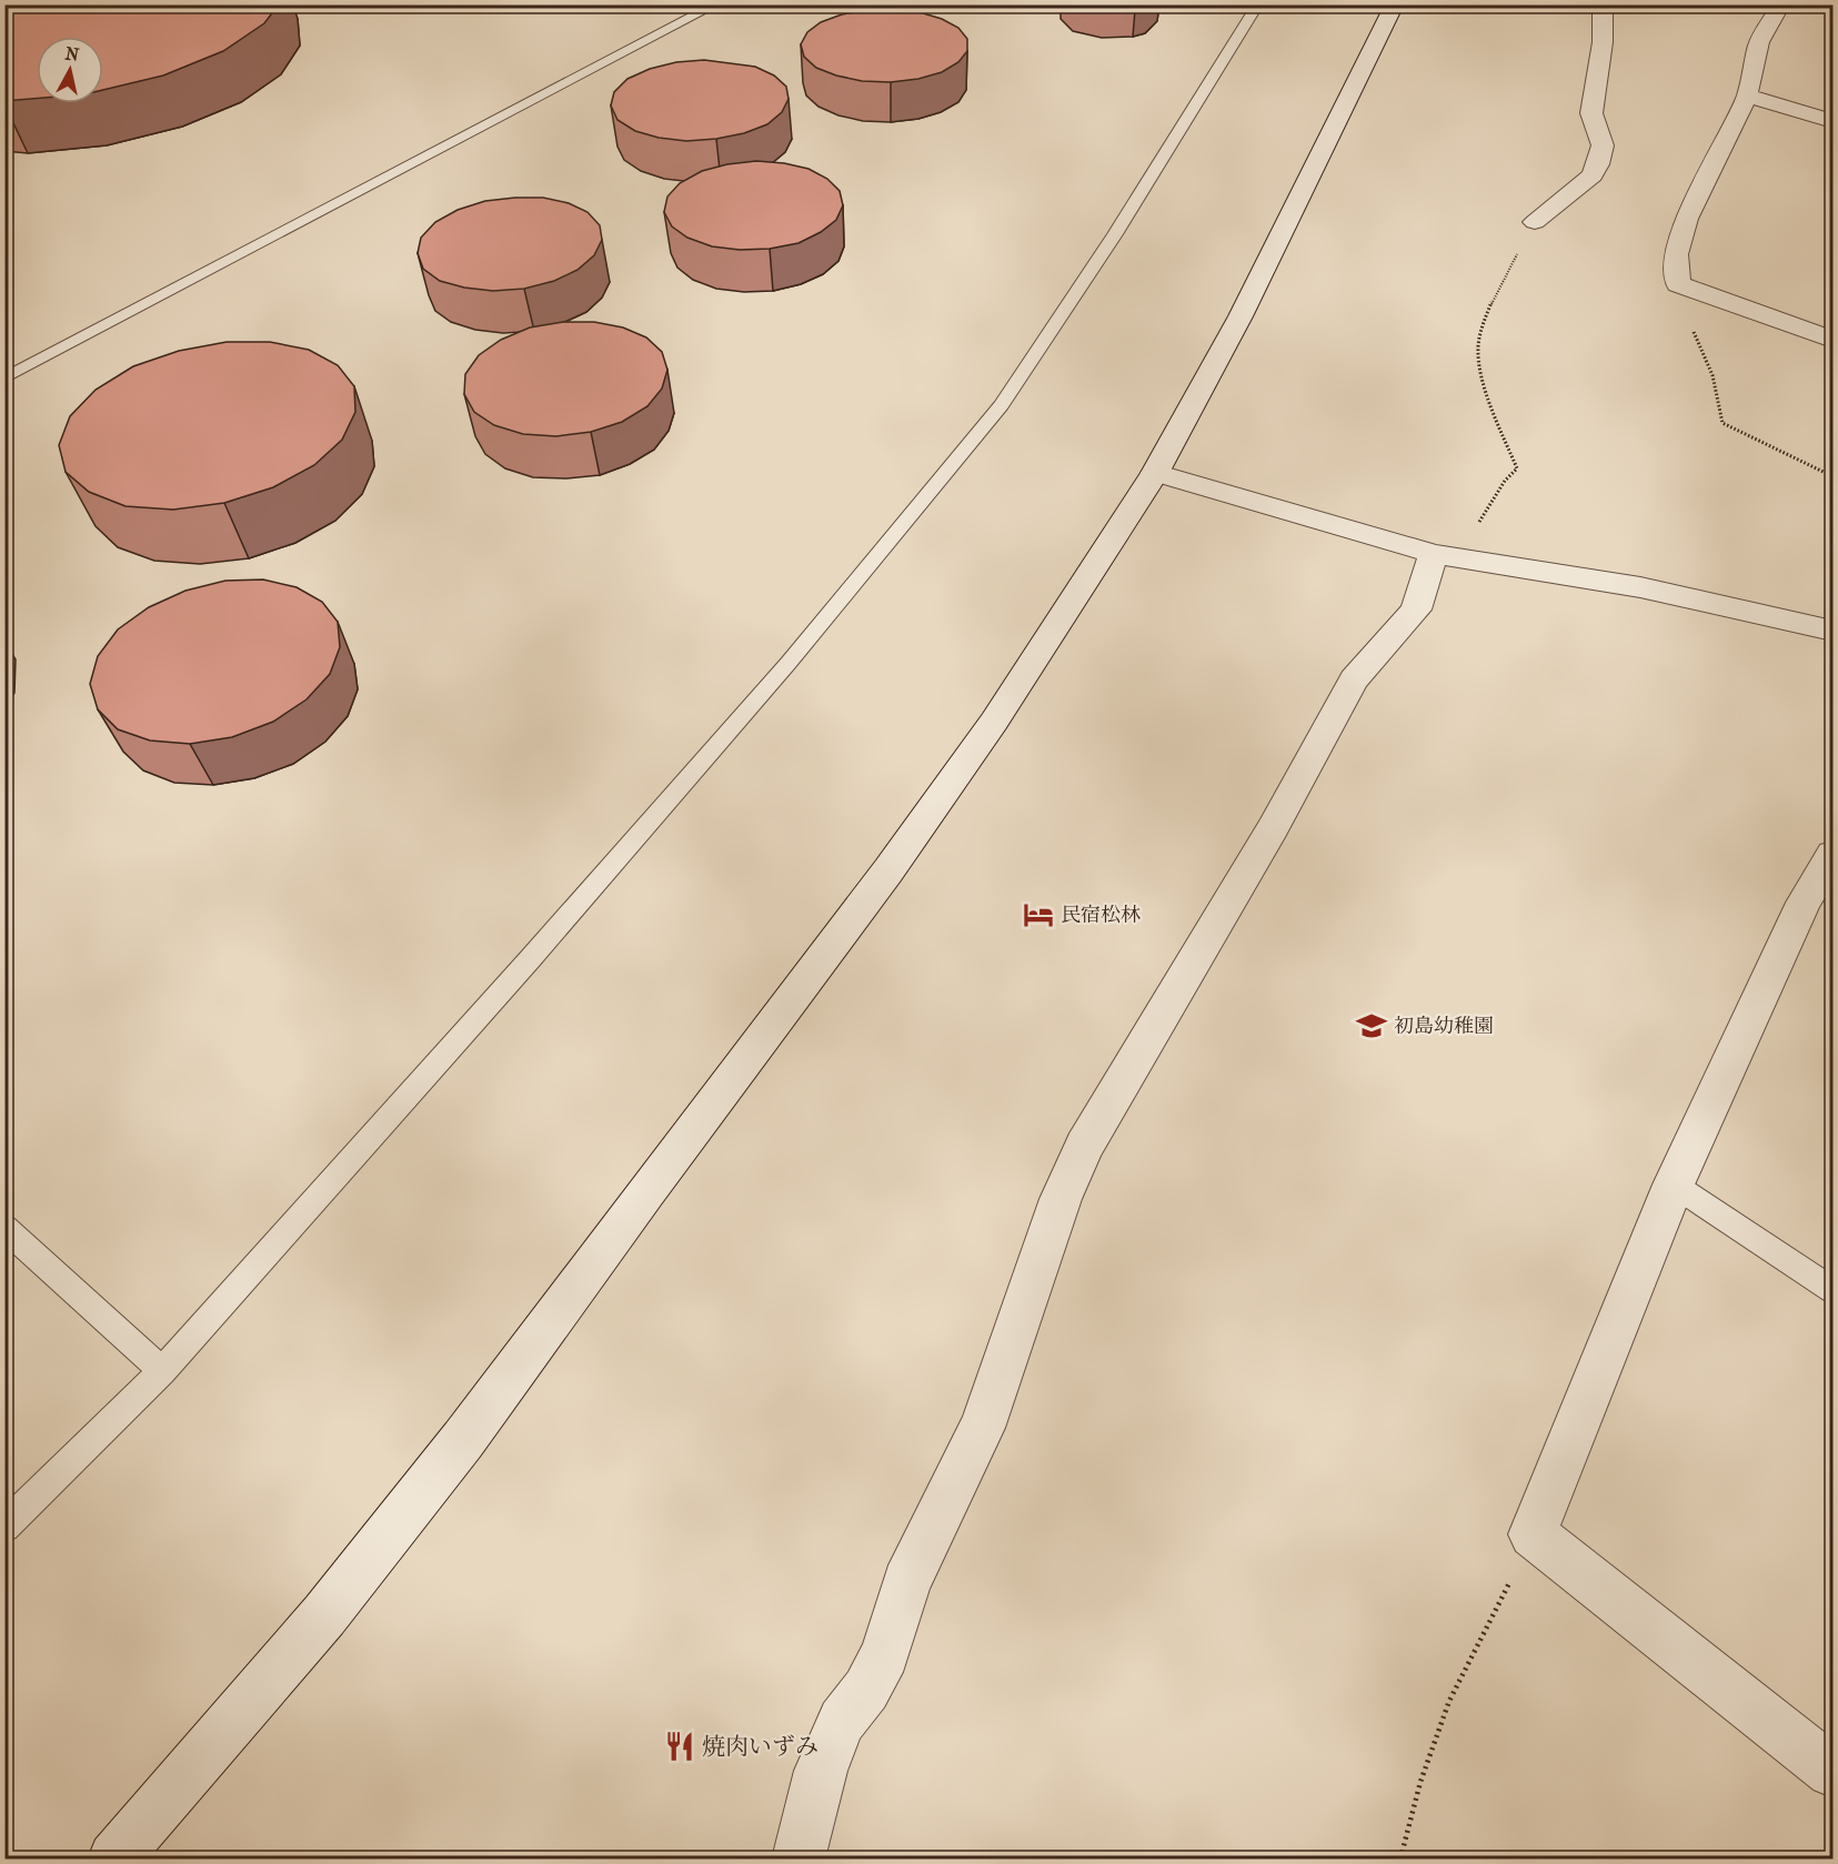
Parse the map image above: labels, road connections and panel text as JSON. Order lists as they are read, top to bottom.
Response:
{
  "places": {
    "hotel": ["民宿松林"],
    "school or university": ["初島幼稚園"],
    "restaurant": ["焼肉いずみ"]
  },
  "north": "top"
}
